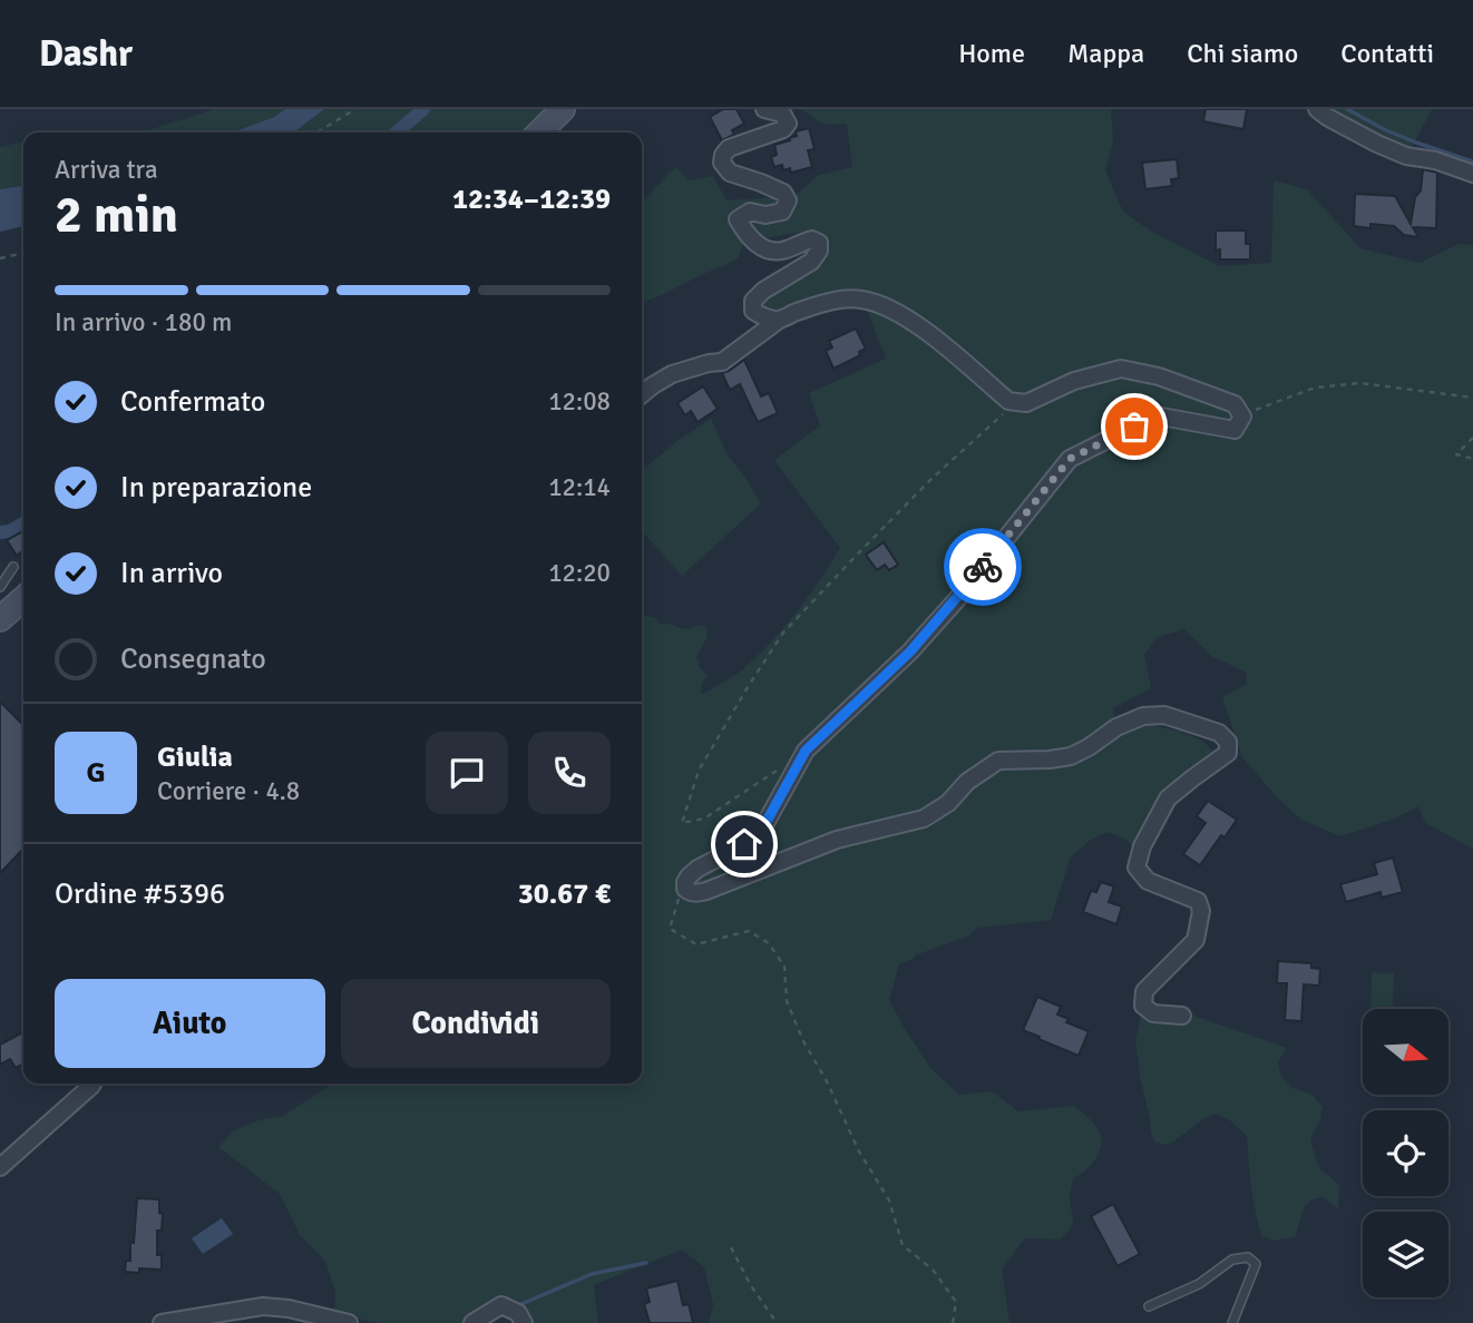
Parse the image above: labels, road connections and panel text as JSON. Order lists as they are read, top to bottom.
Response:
{
  "north": "right",
  "page": {
    "header": "Dashr",
    "nav": [
      "Home",
      "Mappa",
      "Chi siamo",
      "Contatti"
    ],
    "heading": ["2 min", "Arriva tra", "12:34–12:39"],
    "panel": [
      "Giulia",
      "Corriere · 4.8",
      "Ordine #5396",
      "30.67 €"
    ],
    "bar": "In arrivo · 180 m",
    "list": [
      ["Confermato", "12:08"],
      ["In preparazione", "12:14"],
      ["In arrivo", "12:20"],
      "Consegnato"
    ],
    "round": "G",
    "buttons": ["Aiuto", "Condividi"]
  }
}
